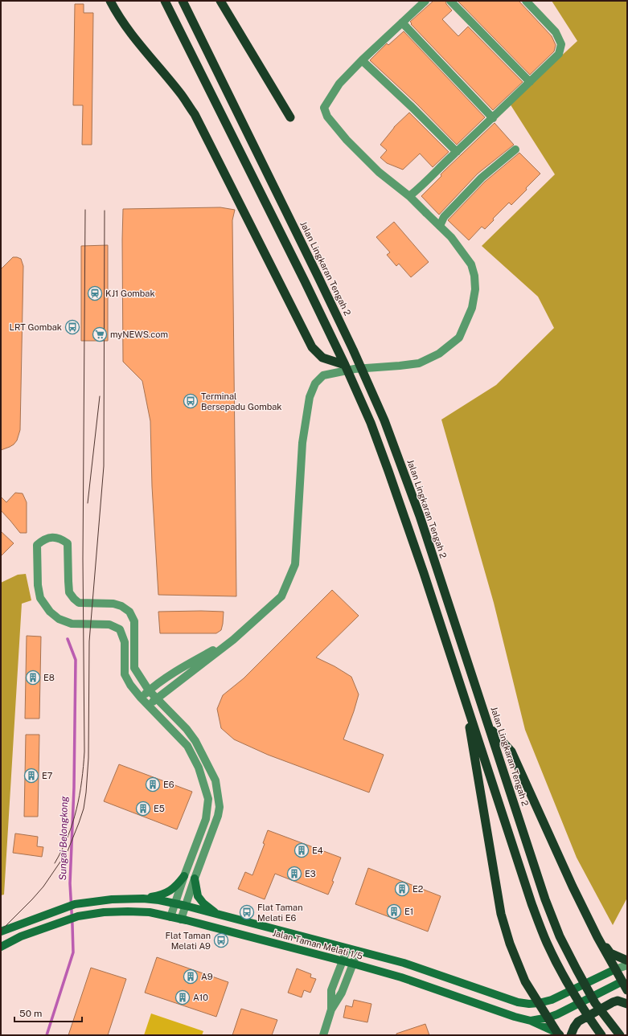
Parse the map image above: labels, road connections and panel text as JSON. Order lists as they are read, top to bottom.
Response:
{
  "streets": {
    "highway": ["Jalan Lingkaran Tengah 2"],
    "main road": ["Jalan Taman Melati 1/5"]
  },
  "water": ["Sungai Belongkong"],
  "places": {
    "station": ["KJ1 Gombak"],
    "bus stop": [
      "LRT Gombak",
      "Terminal Bersepadu Gombak",
      "Flat Taman Melati E6",
      "Flat Taman Melati A9"
    ],
    "supermarket": ["myNEWS.com"],
    "building": [
      "E8",
      "E7",
      "E6",
      "E5",
      "E4",
      "E3",
      "E2",
      "E1",
      "A9",
      "A10"
    ]
  },
  "scale_bar": "50 m"
}
